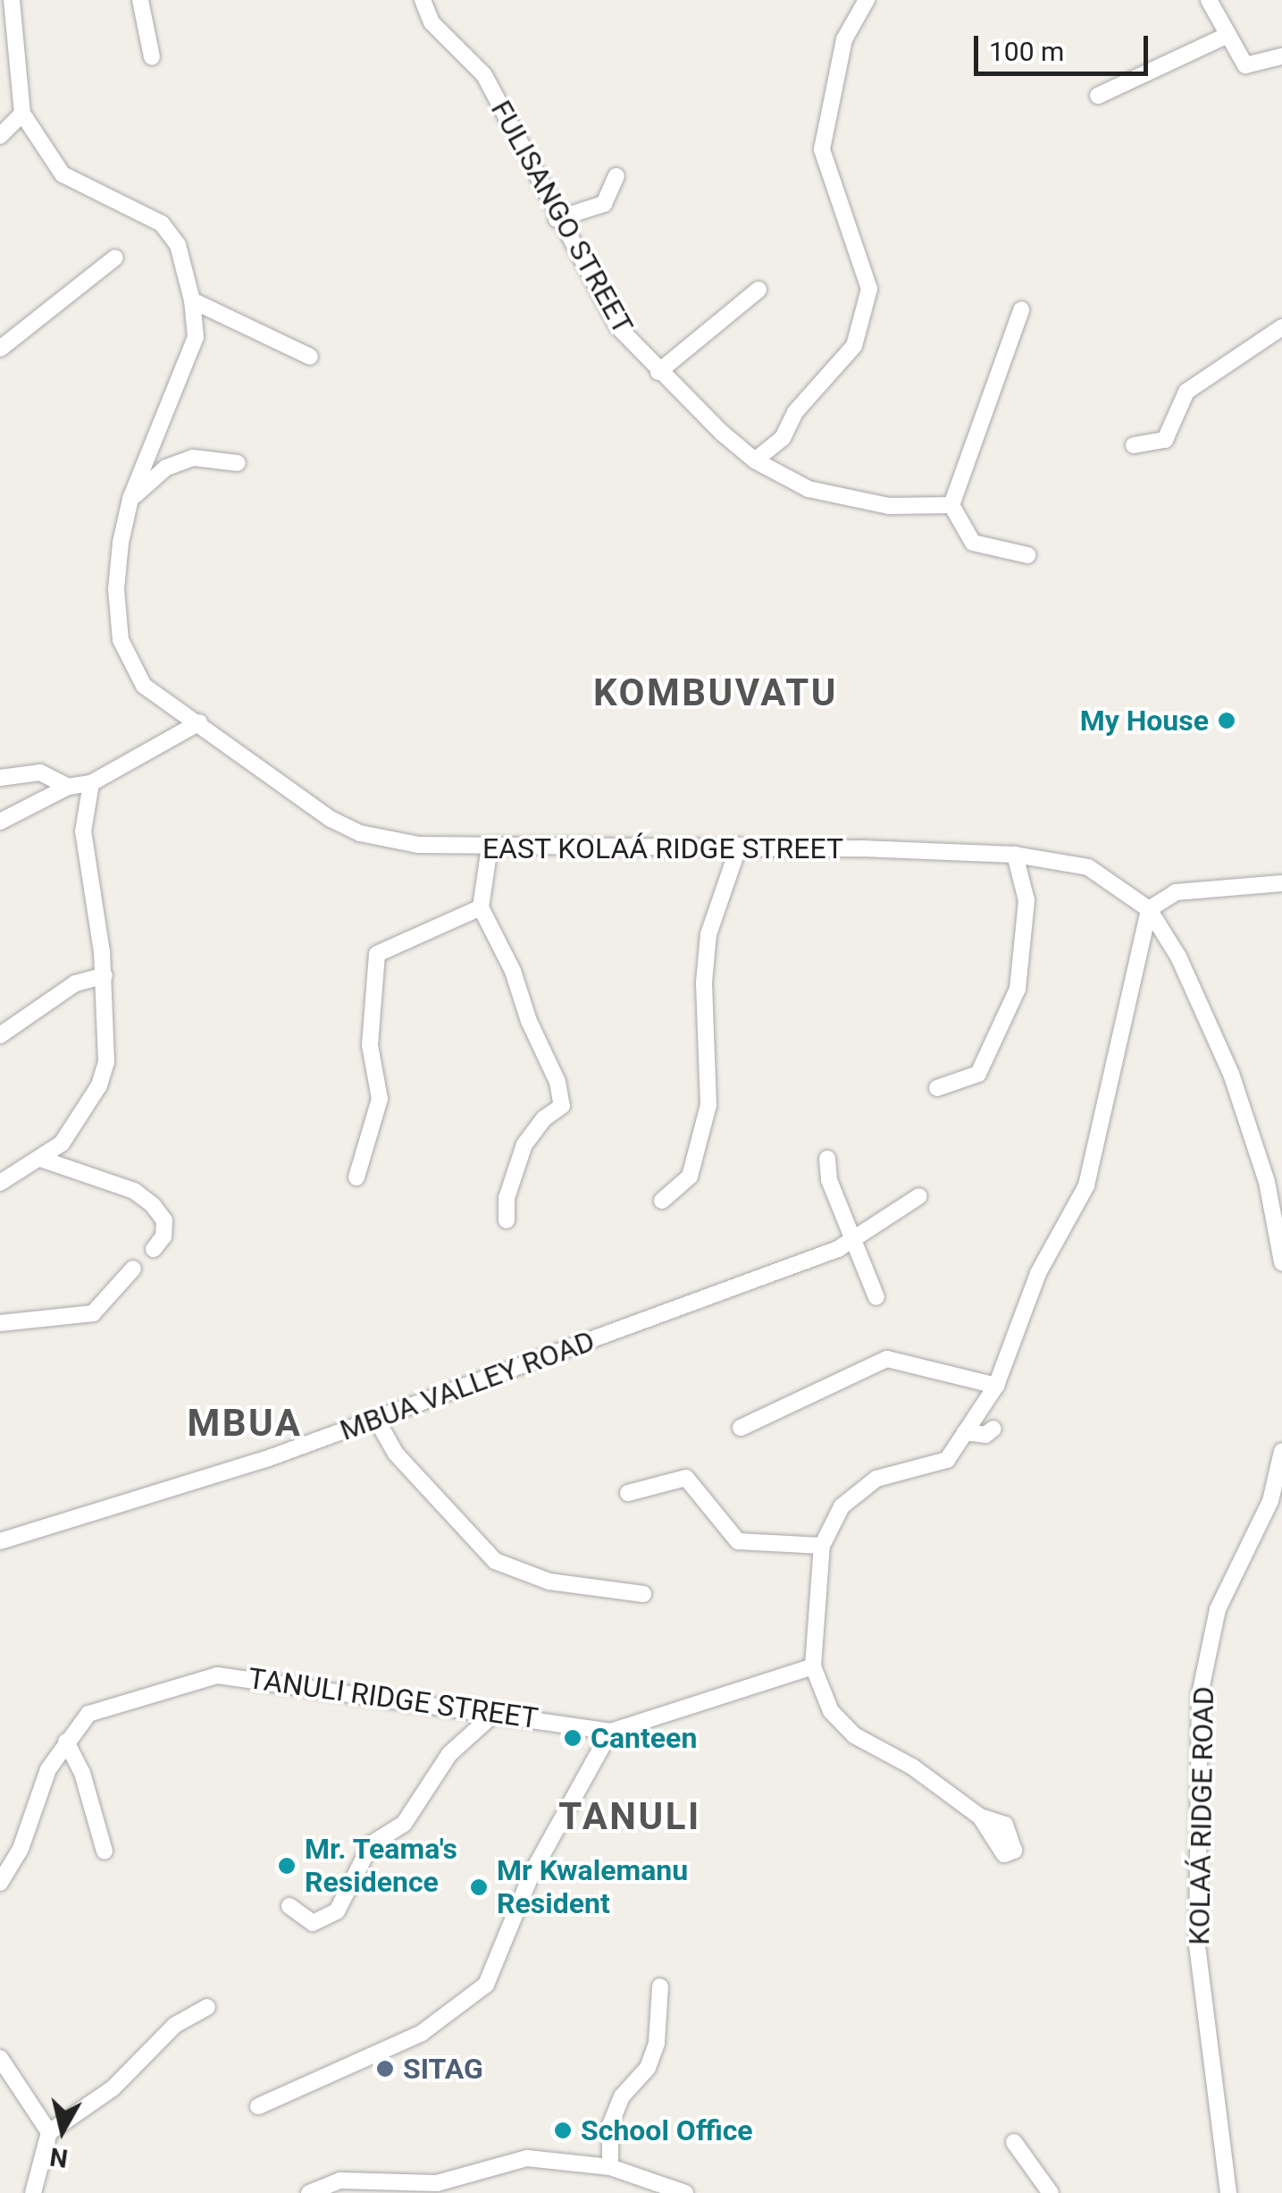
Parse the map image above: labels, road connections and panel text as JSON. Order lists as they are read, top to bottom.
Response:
{
  "streets": {
    "street": [
      "FULISANGO STREET",
      "EAST KOLAÁ RIDGE STREET",
      "MBUA VALLEY ROAD",
      "TANULI RIDGE STREET",
      "KOLAÁ RIDGE ROAD"
    ]
  },
  "districts": ["KOMBUVATU", "MBUA", "TANULI"],
  "places": [
    "My House",
    "Canteen",
    "Mr. Teama's Residence",
    "Mr Kwalemanu Resident",
    "SITAG",
    "School Office"
  ],
  "scale_bar": "100 m",
  "north": "bottom"
}
